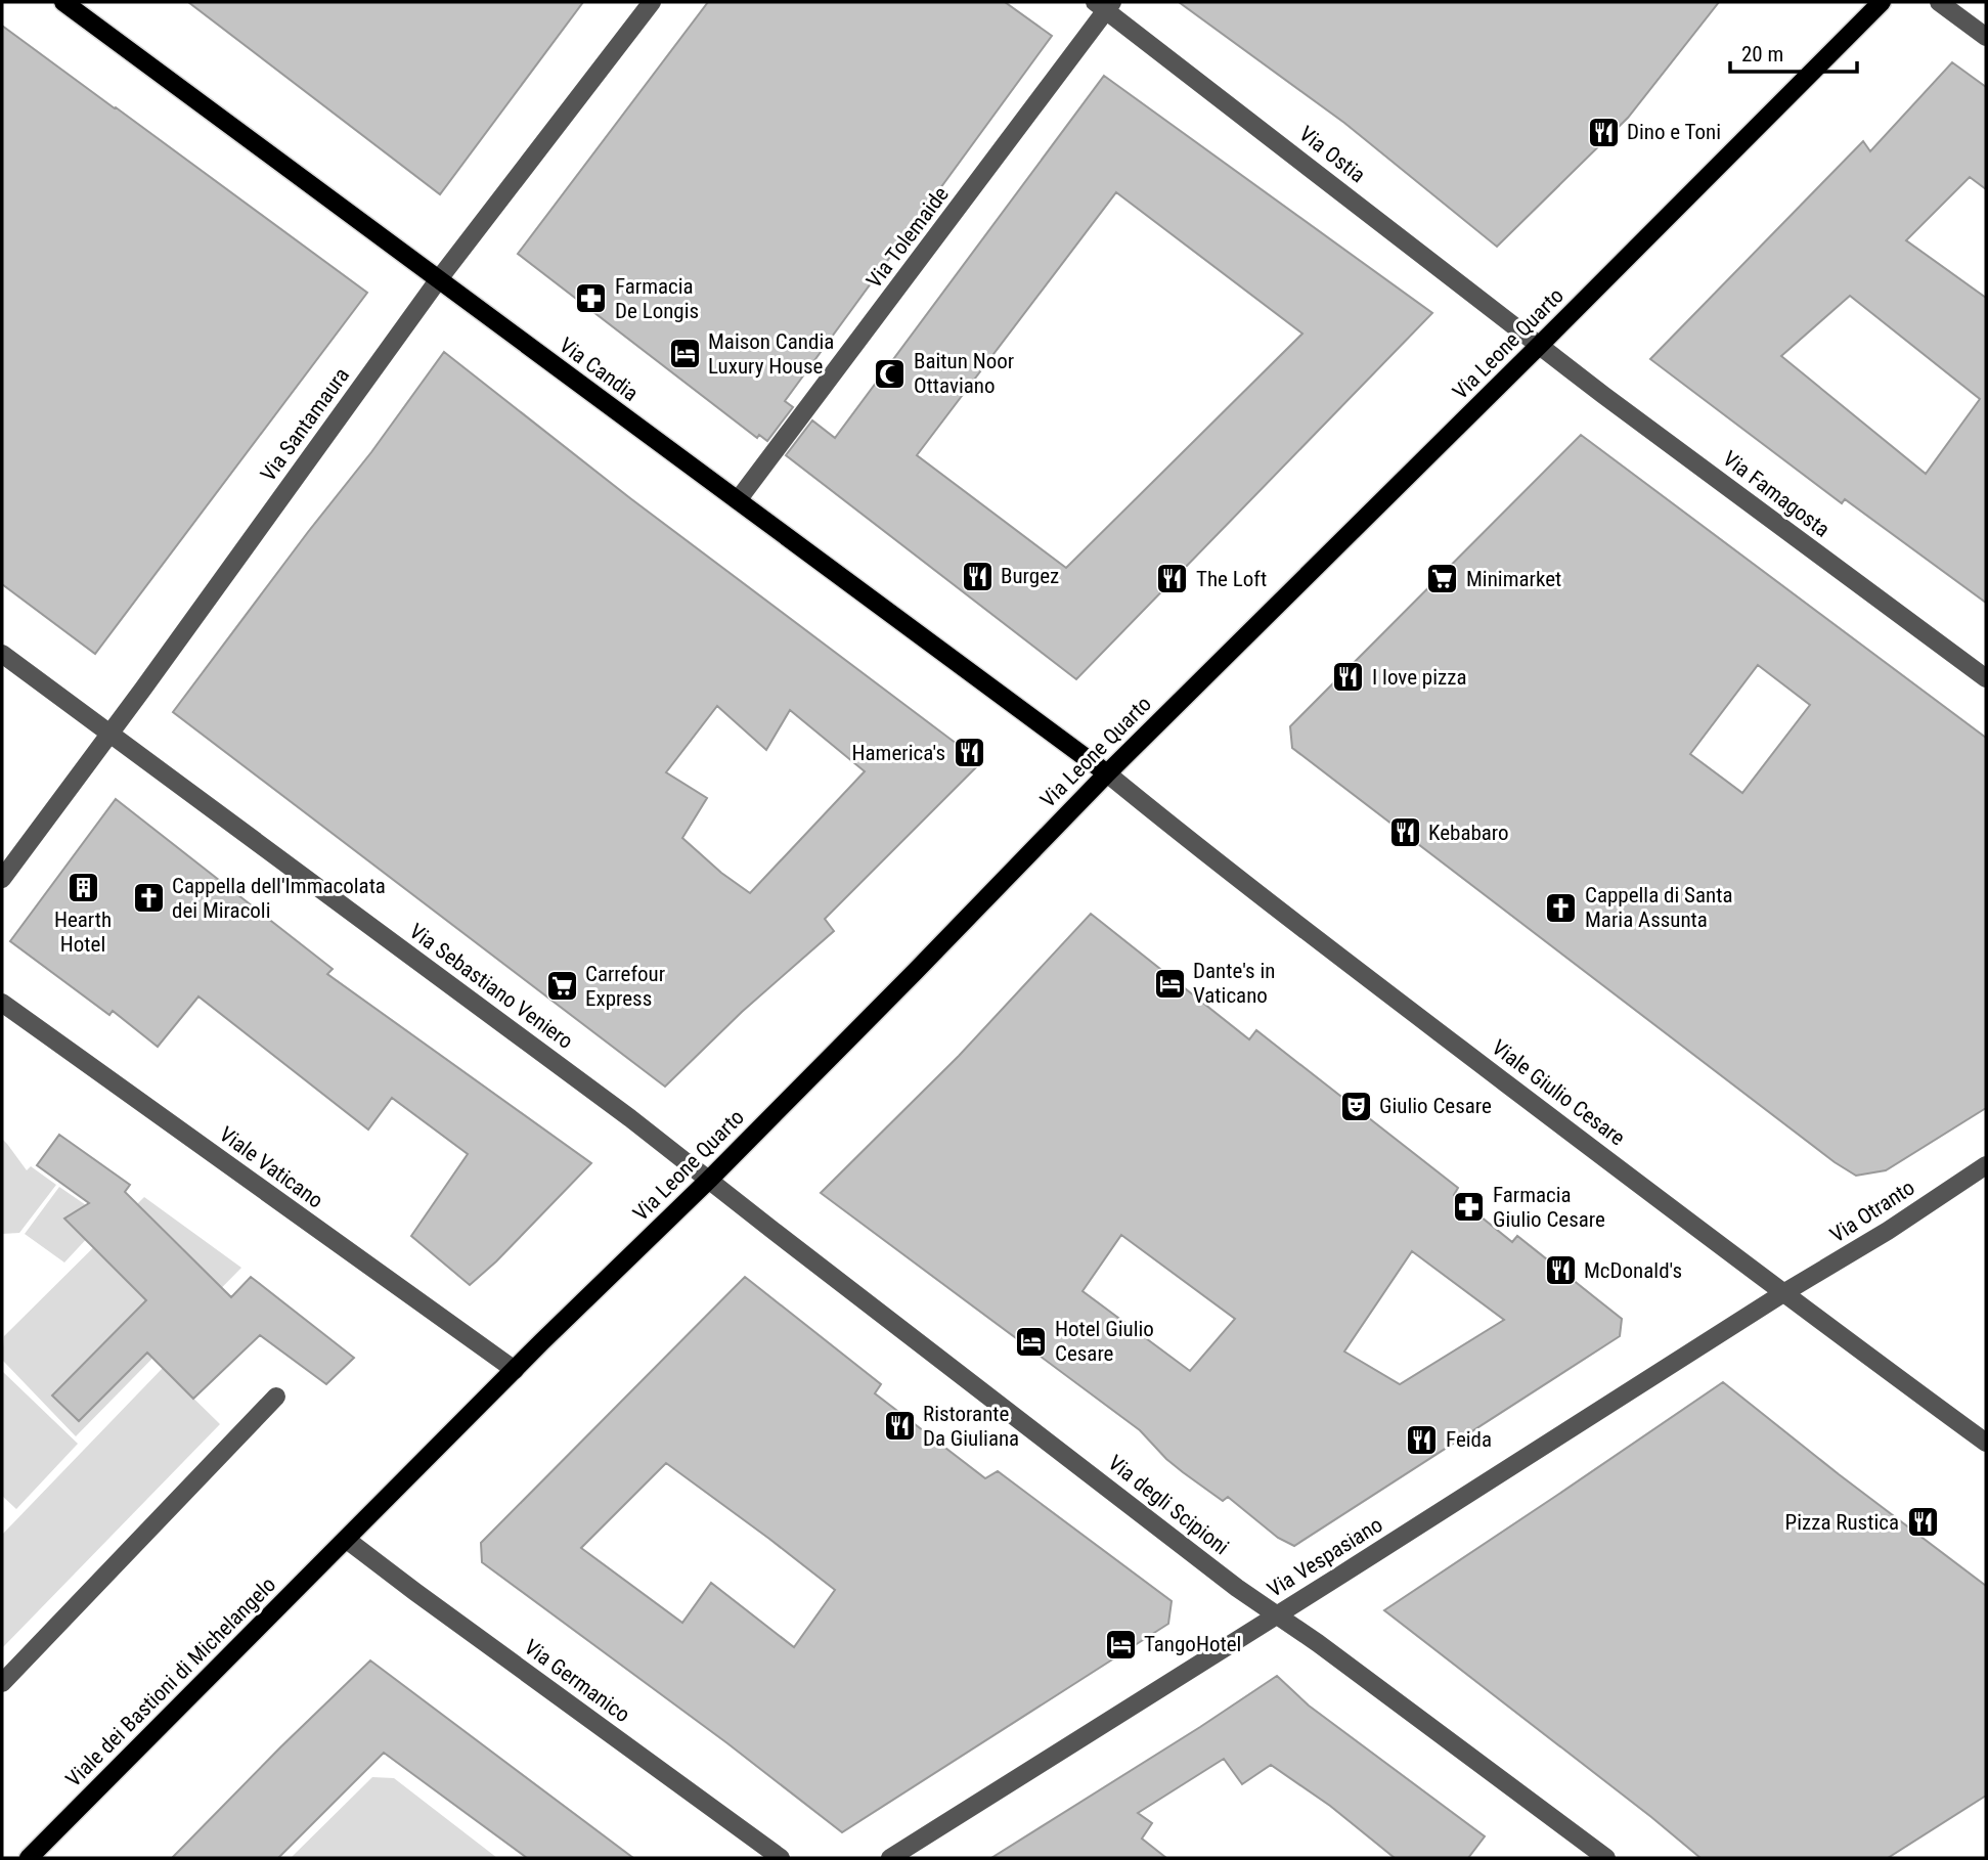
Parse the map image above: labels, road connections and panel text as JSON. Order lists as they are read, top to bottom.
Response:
{
  "streets": {
    "main road": ["Via Leone Quarto", "Via Candia", "Viale dei Bastioni di Michelangelo"],
    "street": [
      "Via Ostia",
      "Via Tolemaide",
      "Via Santamaura",
      "Via Famagosta",
      "Via Sebastiano Veniero",
      "Viale Giulio Cesare",
      "Viale Vaticano",
      "Via Otranto",
      "Via degli Scipioni",
      "Via Vespasiano",
      "Via Germanico"
    ]
  },
  "crossings": [
    ["Via Ostia", "Via Tolemaide"],
    ["Via Ostia", "Via Leone Quarto"],
    ["Via Ostia", "Via Famagosta"],
    ["Via Tolemaide", "Via Candia"],
    ["Via Leone Quarto", "Via Candia"],
    ["Via Leone Quarto", "Via Famagosta"],
    ["Via Leone Quarto", "Via Sebastiano Veniero"],
    ["Via Leone Quarto", "Viale Giulio Cesare"],
    ["Via Leone Quarto", "Viale Vaticano"],
    ["Via Leone Quarto", "Via degli Scipioni"],
    ["Via Leone Quarto", "Via Germanico"],
    ["Via Leone Quarto", "Viale dei Bastioni di Michelangelo"],
    ["Via Candia", "Via Santamaura"],
    ["Via Candia", "Viale Giulio Cesare"],
    ["Via Santamaura", "Via Sebastiano Veniero"],
    ["Via Sebastiano Veniero", "Via degli Scipioni"],
    ["Viale Giulio Cesare", "Via Otranto"],
    ["Viale Giulio Cesare", "Via Vespasiano"],
    ["Via Otranto", "Via Vespasiano"],
    ["Via degli Scipioni", "Via Vespasiano"],
    ["Via Germanico", "Viale dei Bastioni di Michelangelo"]
  ],
  "places": {
    "restaurant": [
      "Dino e Toni",
      "Burgez",
      "The Loft",
      "I love pizza",
      "Hamerica's",
      "Kebabaro",
      "McDonald's",
      "Ristorante Da Giuliana",
      "Feida",
      "Pizza Rustica"
    ],
    "pharmacy": ["Farmacia De Longis", "Farmacia Giulio Cesare"],
    "hotel": [
      "Maison Candia Luxury House",
      "Dante's in Vaticano",
      "Hotel Giulio Cesare",
      "TangoHotel"
    ],
    "mosque": ["Baitun Noor Ottaviano"],
    "supermarket": ["Minimarket", "Carrefour Express"],
    "building": ["Hearth Hotel"],
    "church": ["Cappella dell'Immacolata dei Miracoli", "Cappella di Santa Maria Assunta"],
    "theatre": ["Giulio Cesare"]
  },
  "scale_bar": "20 m"
}
